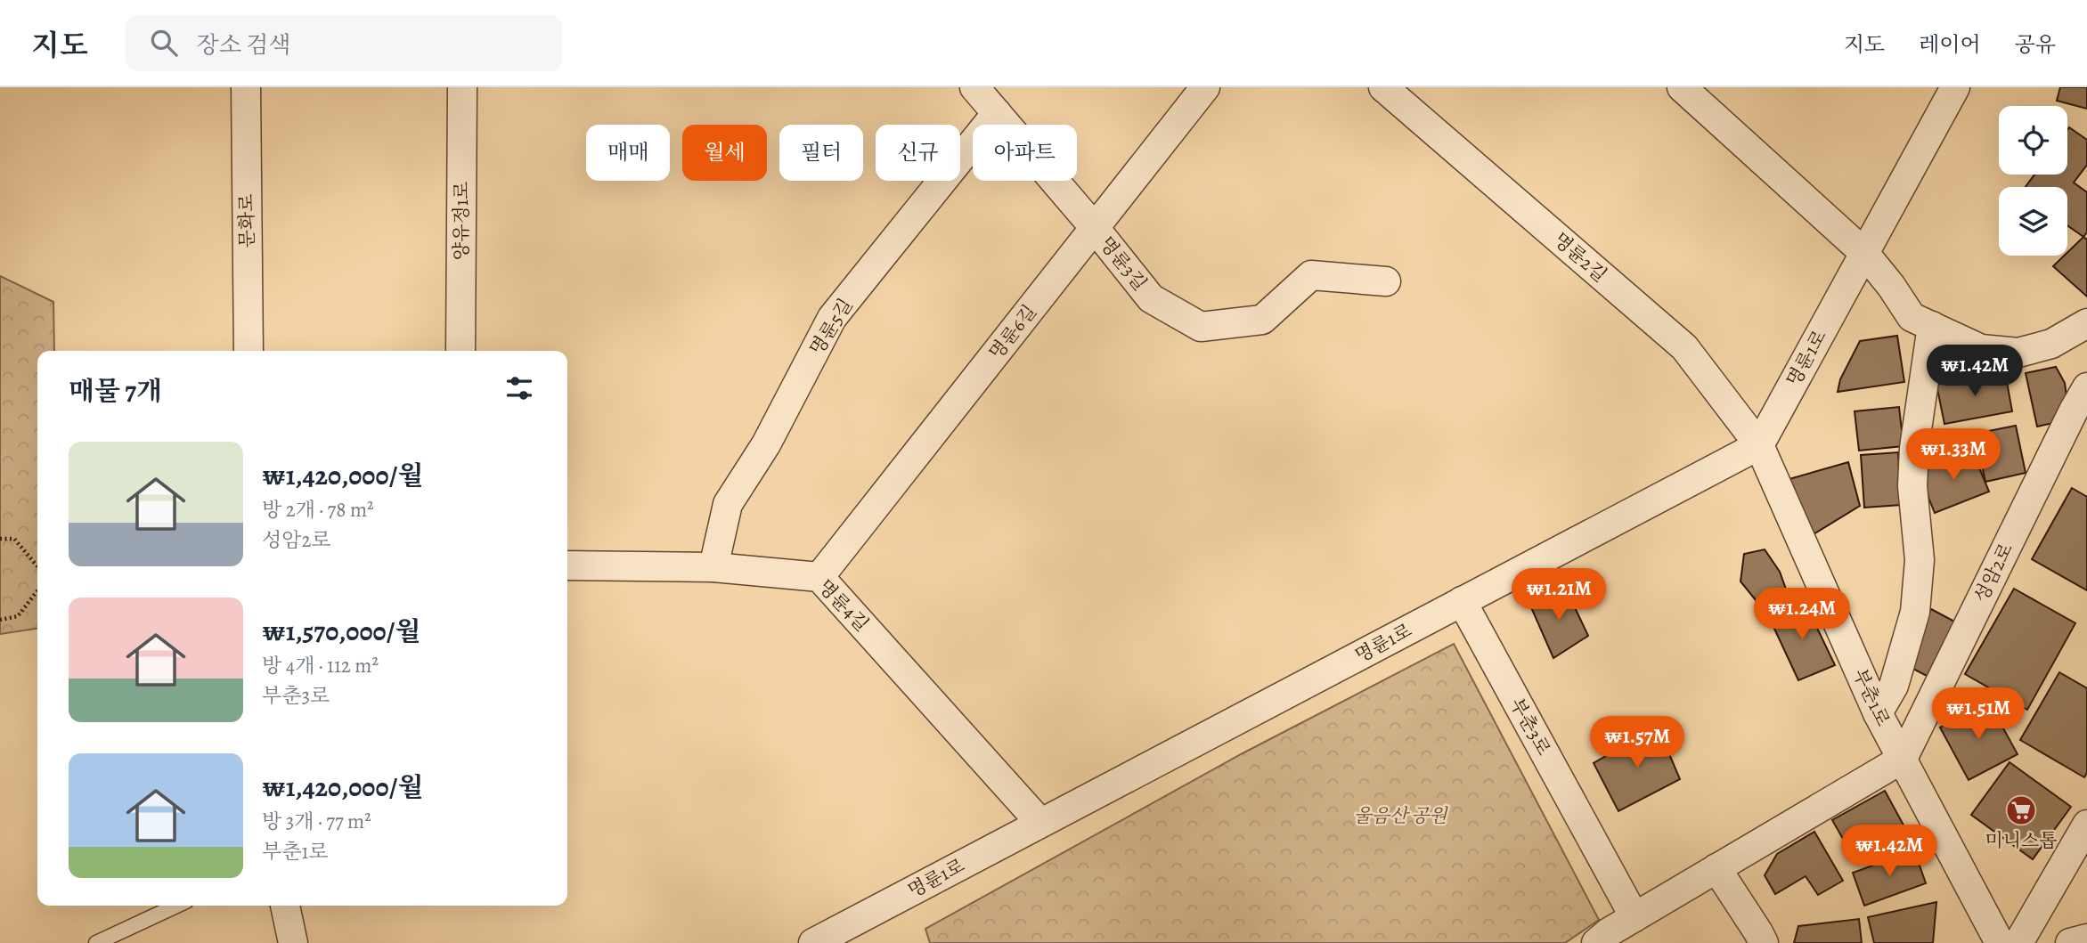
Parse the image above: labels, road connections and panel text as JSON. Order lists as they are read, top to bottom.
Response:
{
  "streets": {
    "street": [
      "문화로",
      "양유정1로",
      "명륜2길",
      "명륜3길",
      "명륜5길",
      "명륜6길",
      "명륜1로",
      "성암2로",
      "명륜4길",
      "부춘1로",
      "부춘3로"
    ]
  },
  "crossings": [
    ["명륜2길", "명륜1로"],
    ["명륜2길", "부춘1로"],
    ["명륜3길", "명륜5길"],
    ["명륜3길", "명륜6길"],
    ["명륜5길", "명륜4길"],
    ["명륜6길", "명륜4길"],
    ["명륜1로", "명륜4길"],
    ["명륜1로", "부춘1로"],
    ["명륜1로", "부춘3로"],
    ["성암2로", "부춘1로"]
  ],
  "parks": ["울음산 공원"],
  "places": {
    "supermarket": ["미니스톱"]
  },
  "page": {
    "header": "지도",
    "search": "장소 검색",
    "nav": ["지도", "레이어", "공유"],
    "chip": [
      "매매",
      "월세",
      "필터",
      "신규",
      "아파트"
    ],
    "price": [
      "₩1.42M",
      "₩1.33M",
      "₩1.21M",
      "₩1.24M",
      "₩1.51M",
      "₩1.57M",
      "₩1.42M"
    ],
    "heading": "매물 7개",
    "list": [
      {
        "name": "₩1,420,000/월",
        "note": "방 2개 · 78 m² · 성암2로"
      },
      {
        "name": "₩1,570,000/월",
        "note": "방 4개 · 112 m² · 부춘3로"
      },
      {
        "name": "₩1,420,000/월",
        "note": "방 3개 · 77 m² · 부춘1로"
      }
    ]
  }
}
